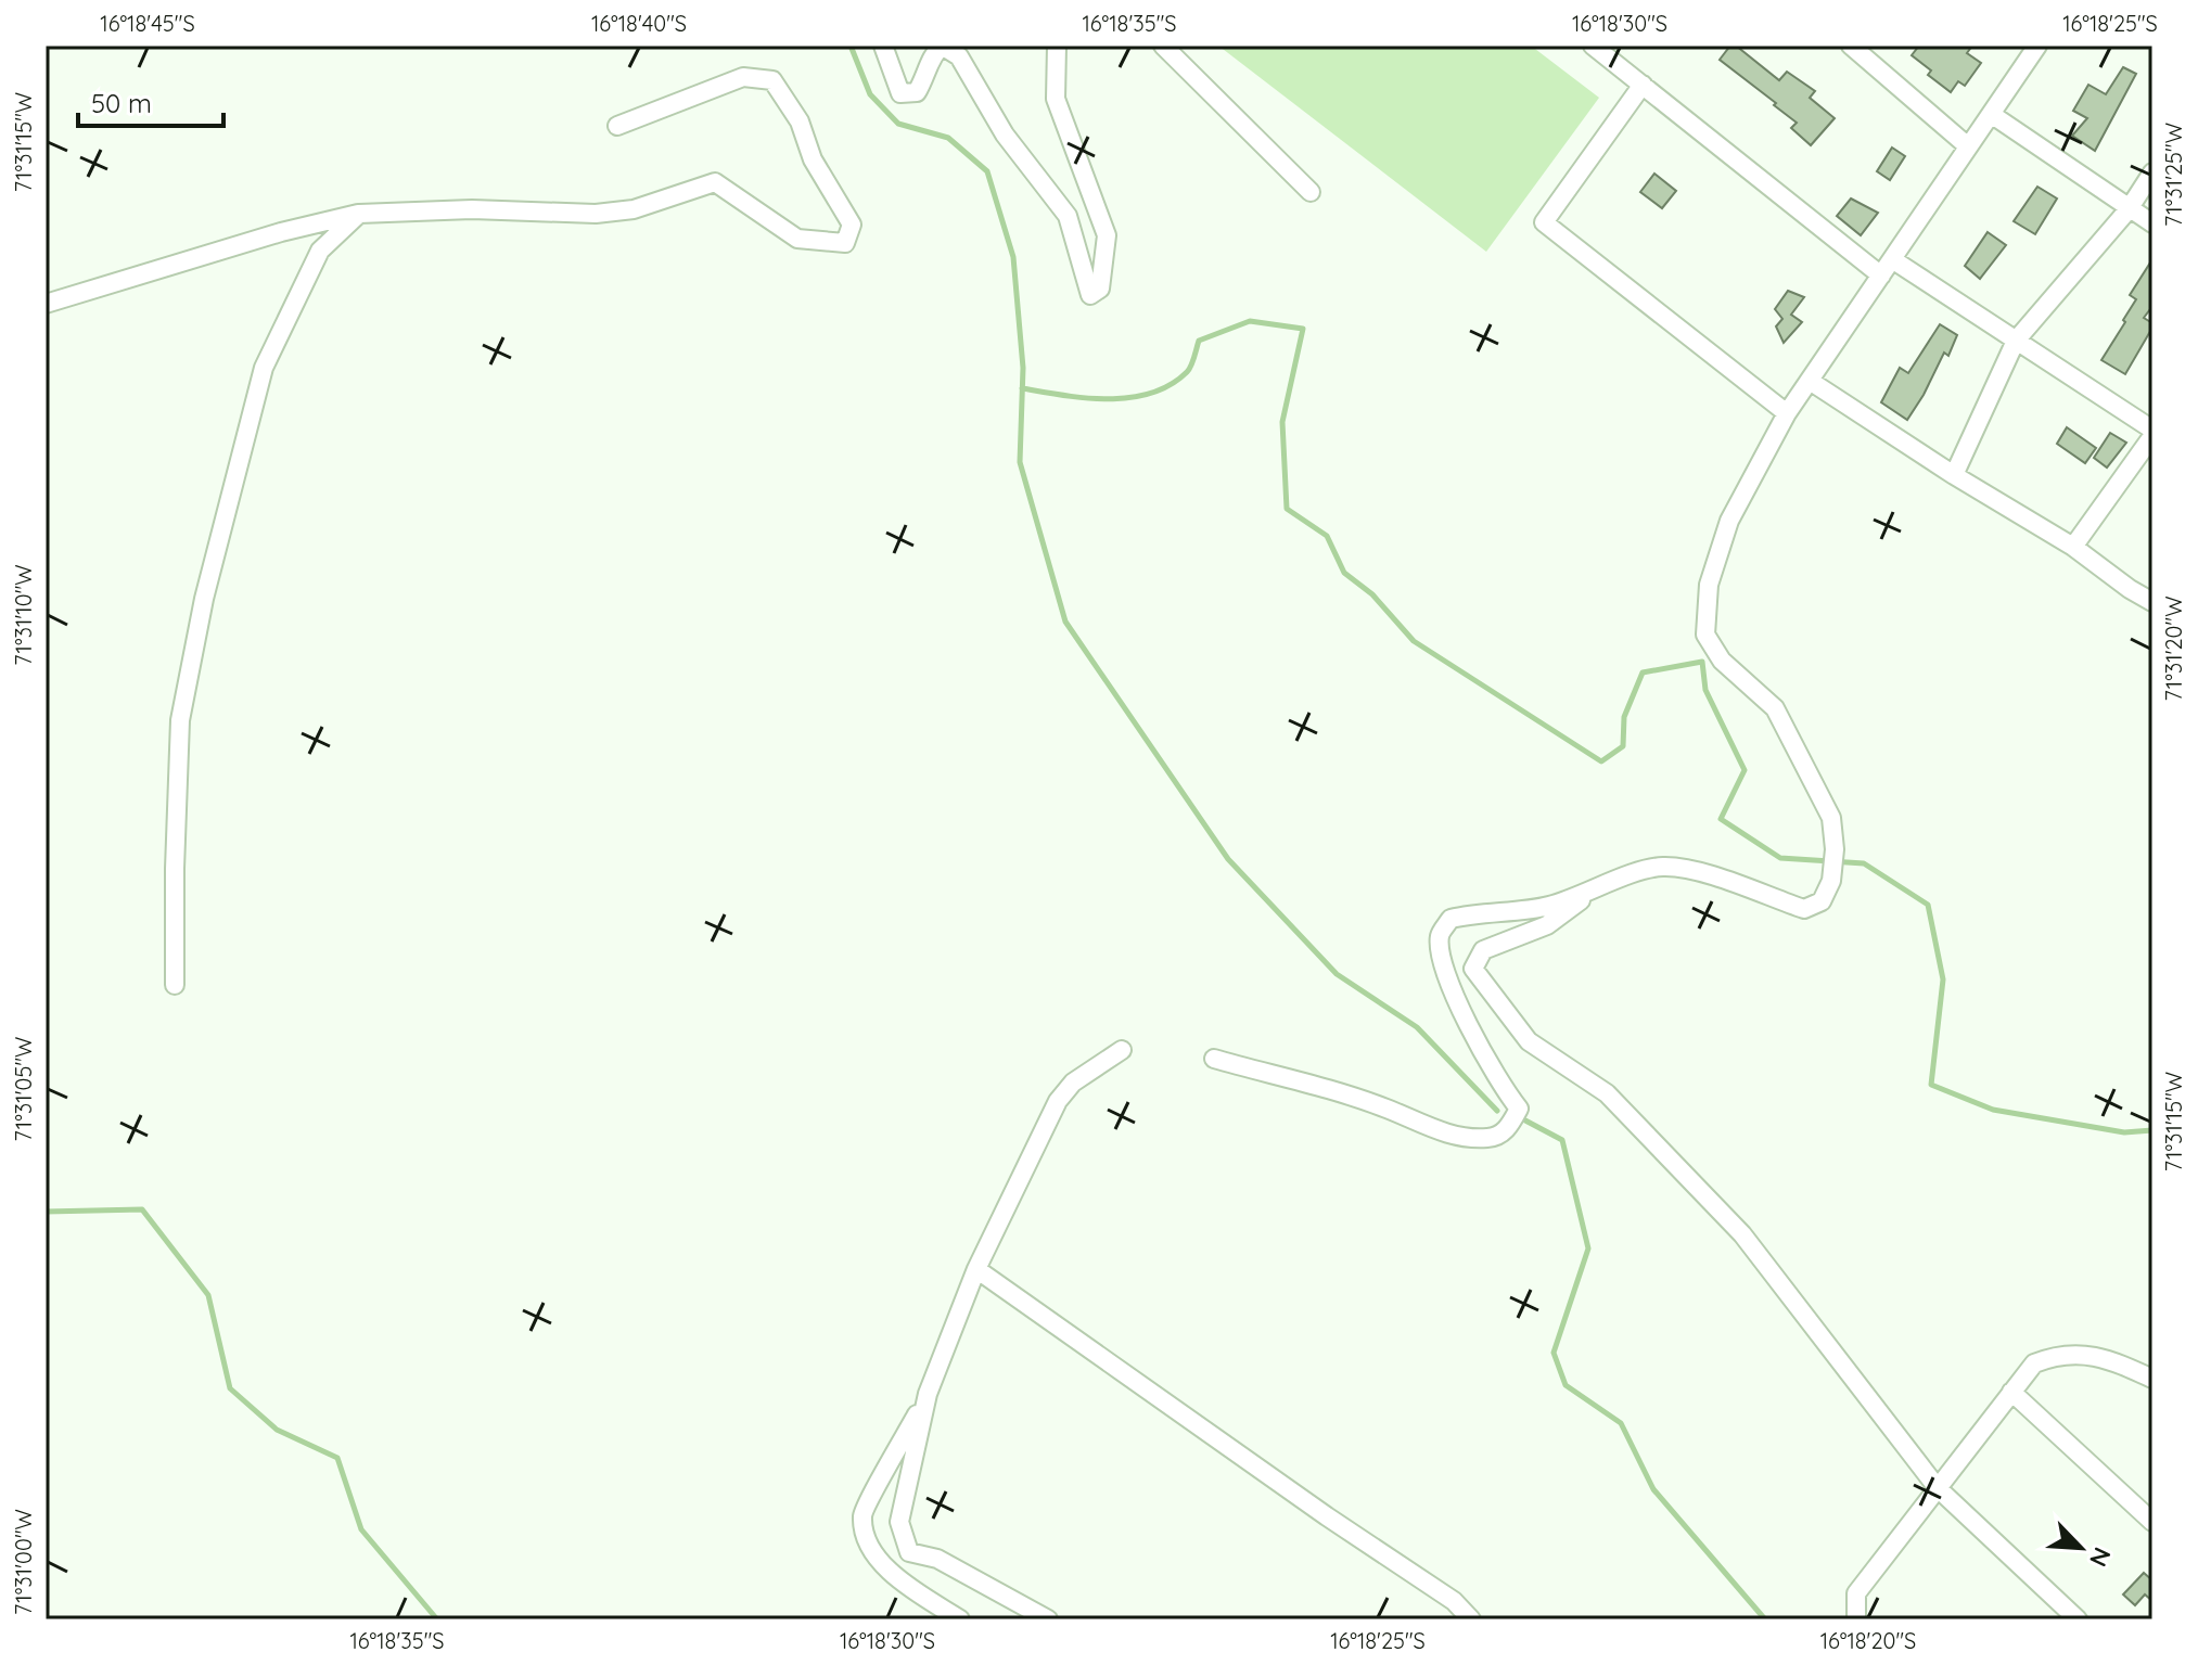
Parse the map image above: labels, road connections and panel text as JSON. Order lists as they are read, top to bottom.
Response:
{
  "scale_bar": "50 m",
  "north": "bottom right",
  "coordinates": [
    "16°18'45\"S",
    "16°18'40\"S",
    "16°18'35\"S",
    "16°18'30\"S",
    "16°18'25\"S",
    "71°31'15\"W",
    "71°31'25\"W",
    "71°31'10\"W",
    "71°31'20\"W",
    "71°31'05\"W",
    "71°31'00\"W",
    "16°18'20\"S"
  ]
}
